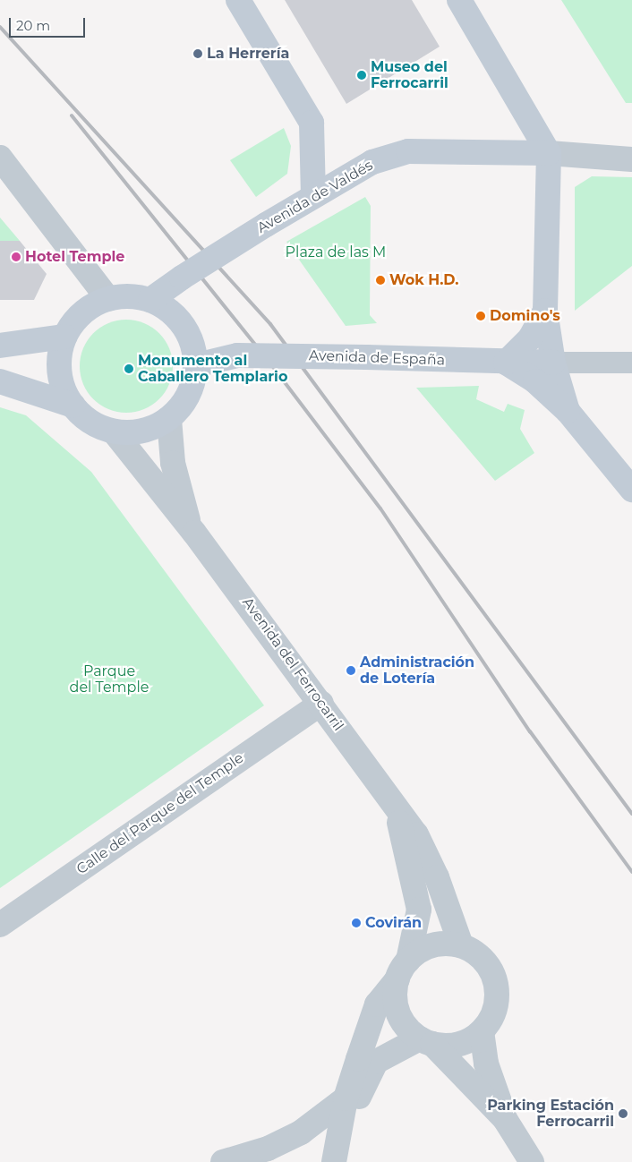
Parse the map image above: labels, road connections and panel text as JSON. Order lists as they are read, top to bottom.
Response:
{
  "streets": {
    "main road": ["Avenida de Valdés", "Avenida de España"],
    "street": ["Avenida del Ferrocarril", "Calle del Parque del Temple"]
  },
  "crossings": [
    ["Avenida de Valdés", "Avenida de España"],
    ["Avenida de Valdés", "Avenida del Ferrocarril"],
    ["Avenida de España", "Avenida del Ferrocarril"],
    ["Avenida del Ferrocarril", "Calle del Parque del Temple"]
  ],
  "parks": ["Plaza de las M", "Parque del Temple"],
  "places": [
    "La Herrería",
    "Museo del Ferrocarril",
    "Hotel Temple",
    "Wok H.D.",
    "Domino's",
    "Monumento al Caballero Templario",
    "Administración de Lotería",
    "Covirán",
    "Parking Estación Ferrocarril"
  ],
  "scale_bar": "20 m"
}
